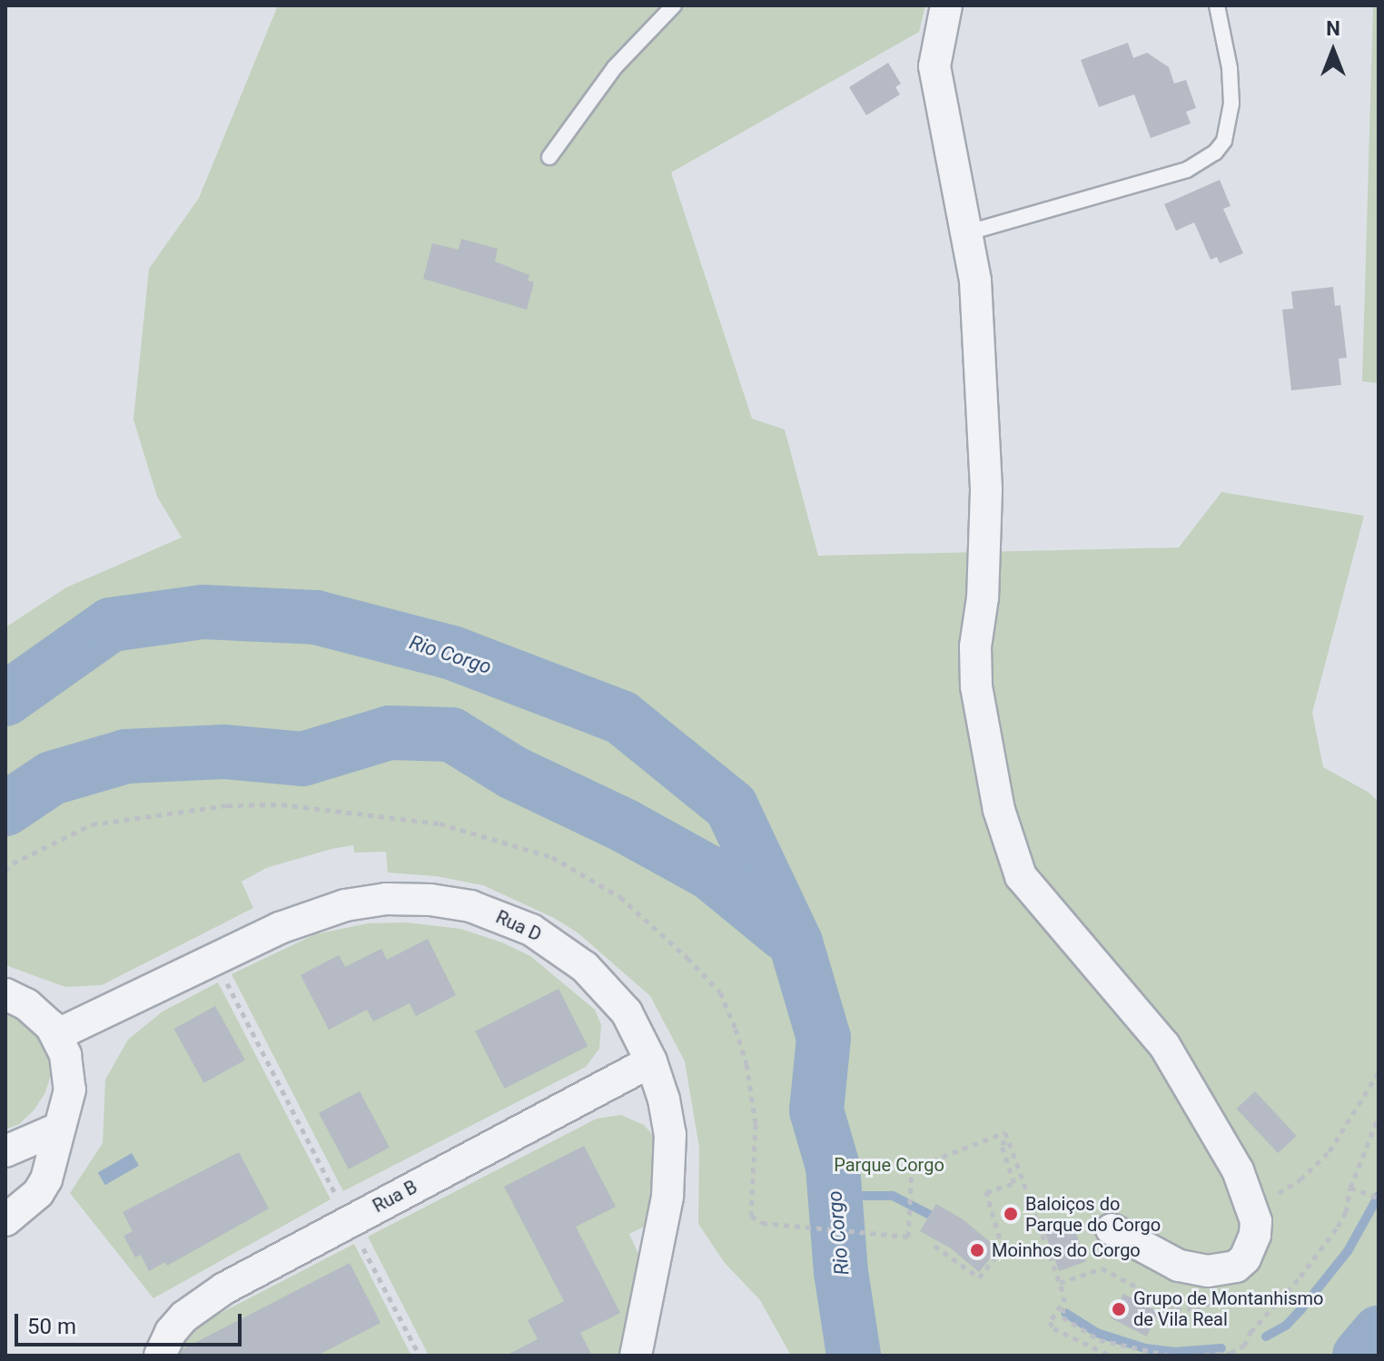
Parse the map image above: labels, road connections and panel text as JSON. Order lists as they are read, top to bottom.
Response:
{
  "streets": {
    "street": ["Rua D", "Rua B"]
  },
  "crossings": [
    ["Rua D", "Rua B"]
  ],
  "water": ["Rio Corgo"],
  "parks": ["Parque Corgo"],
  "places": ["Baloiços do Parque do Corgo", "Moinhos do Corgo", "Grupo de Montanhismo de Vila Real"],
  "scale_bar": "50 m",
  "north": "top"
}
